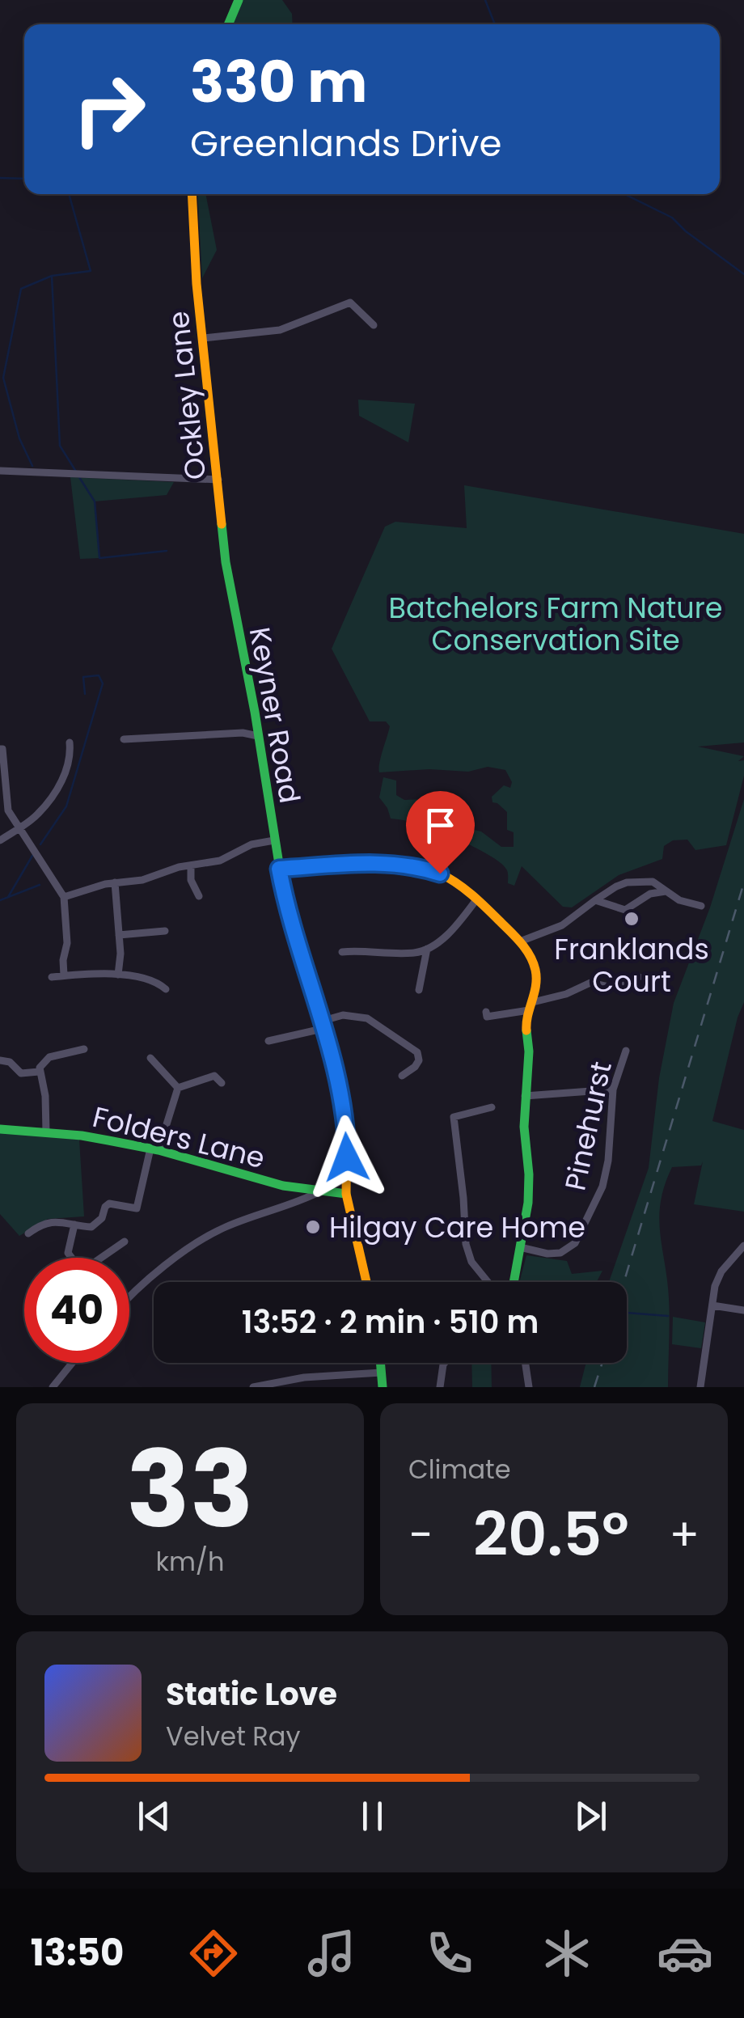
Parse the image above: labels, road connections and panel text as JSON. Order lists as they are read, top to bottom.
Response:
{
  "streets": {
    "street": [
      "Ockley Lane",
      "Keyner Road",
      "Pinehurst",
      "Folders Lane"
    ]
  },
  "crossings": [
    ["Ockley Lane", "Keyner Road"],
    ["Keyner Road", "Folders Lane"]
  ],
  "parks": ["Batchelors Farm Nature Conservation Site"],
  "places": ["Franklands Court", "Hilgay Care Home"],
  "page": {
    "turn": ["330 m", "Greenlands Drive"],
    "limit": "40",
    "trip": "13:52 · 2 min · 510 m",
    "tile": [
      ["33", "km/h"],
      "Climate"
    ],
    "heat": ["−", "20.5°", "+"],
    "song": ["Static Love", "Velvet Ray"],
    "tabs": "13:50"
  }
}
